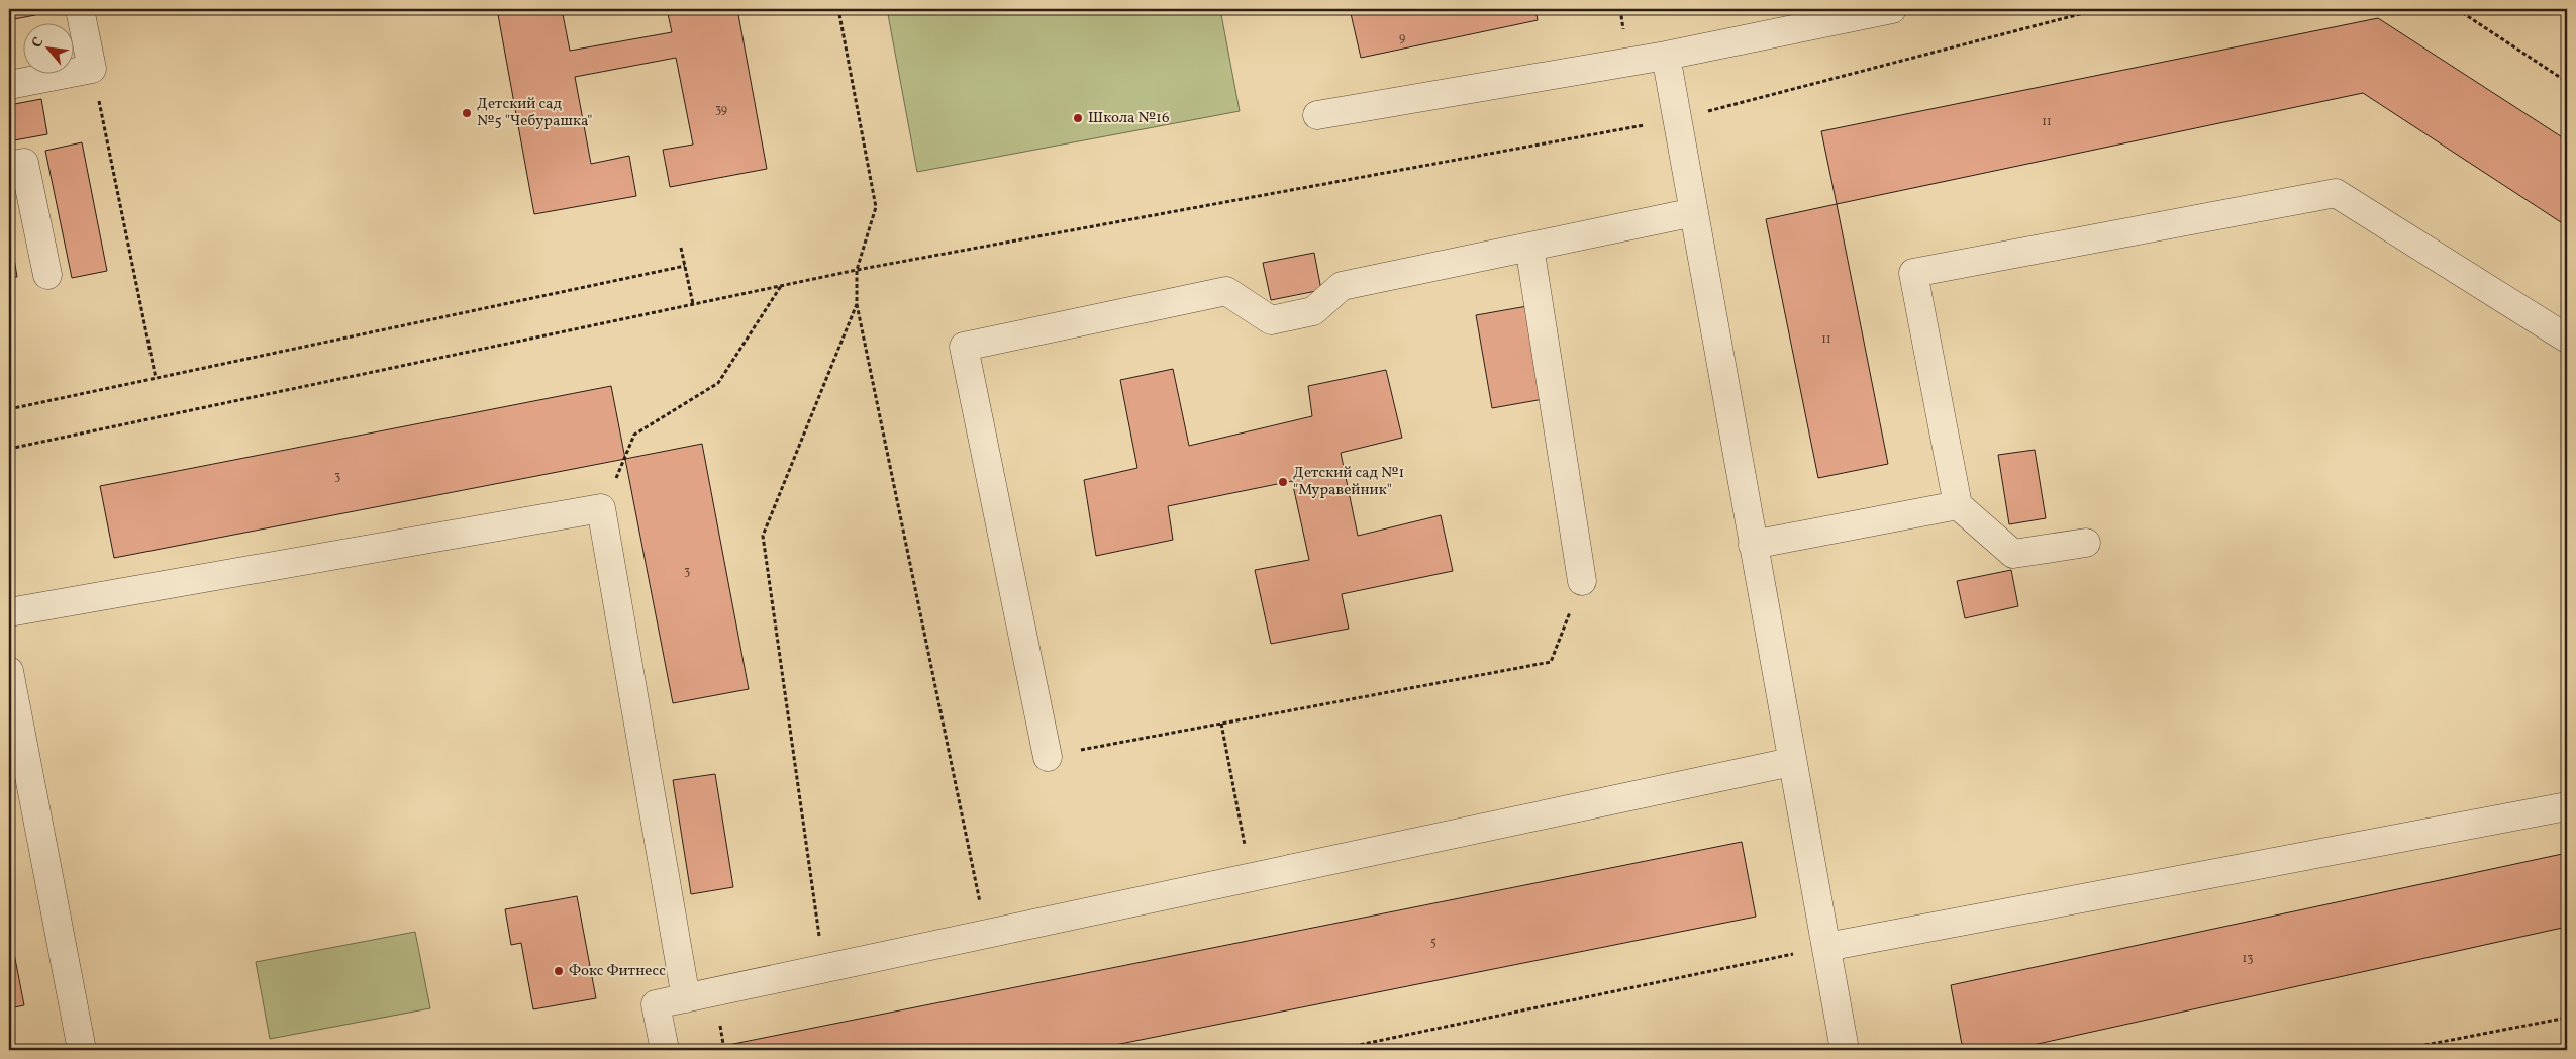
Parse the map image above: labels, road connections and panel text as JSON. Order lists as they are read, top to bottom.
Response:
{
  "places": [
    "Детский сад №5 \"Чебурашка\"",
    "Школа №16",
    "Детский сад №1 \"Муравейник\"",
    "Фокс Фитнесс"
  ],
  "house_numbers": [
    "9",
    "39",
    "11",
    "11",
    "3",
    "3",
    "5",
    "13"
  ],
  "north": "top left"
}
